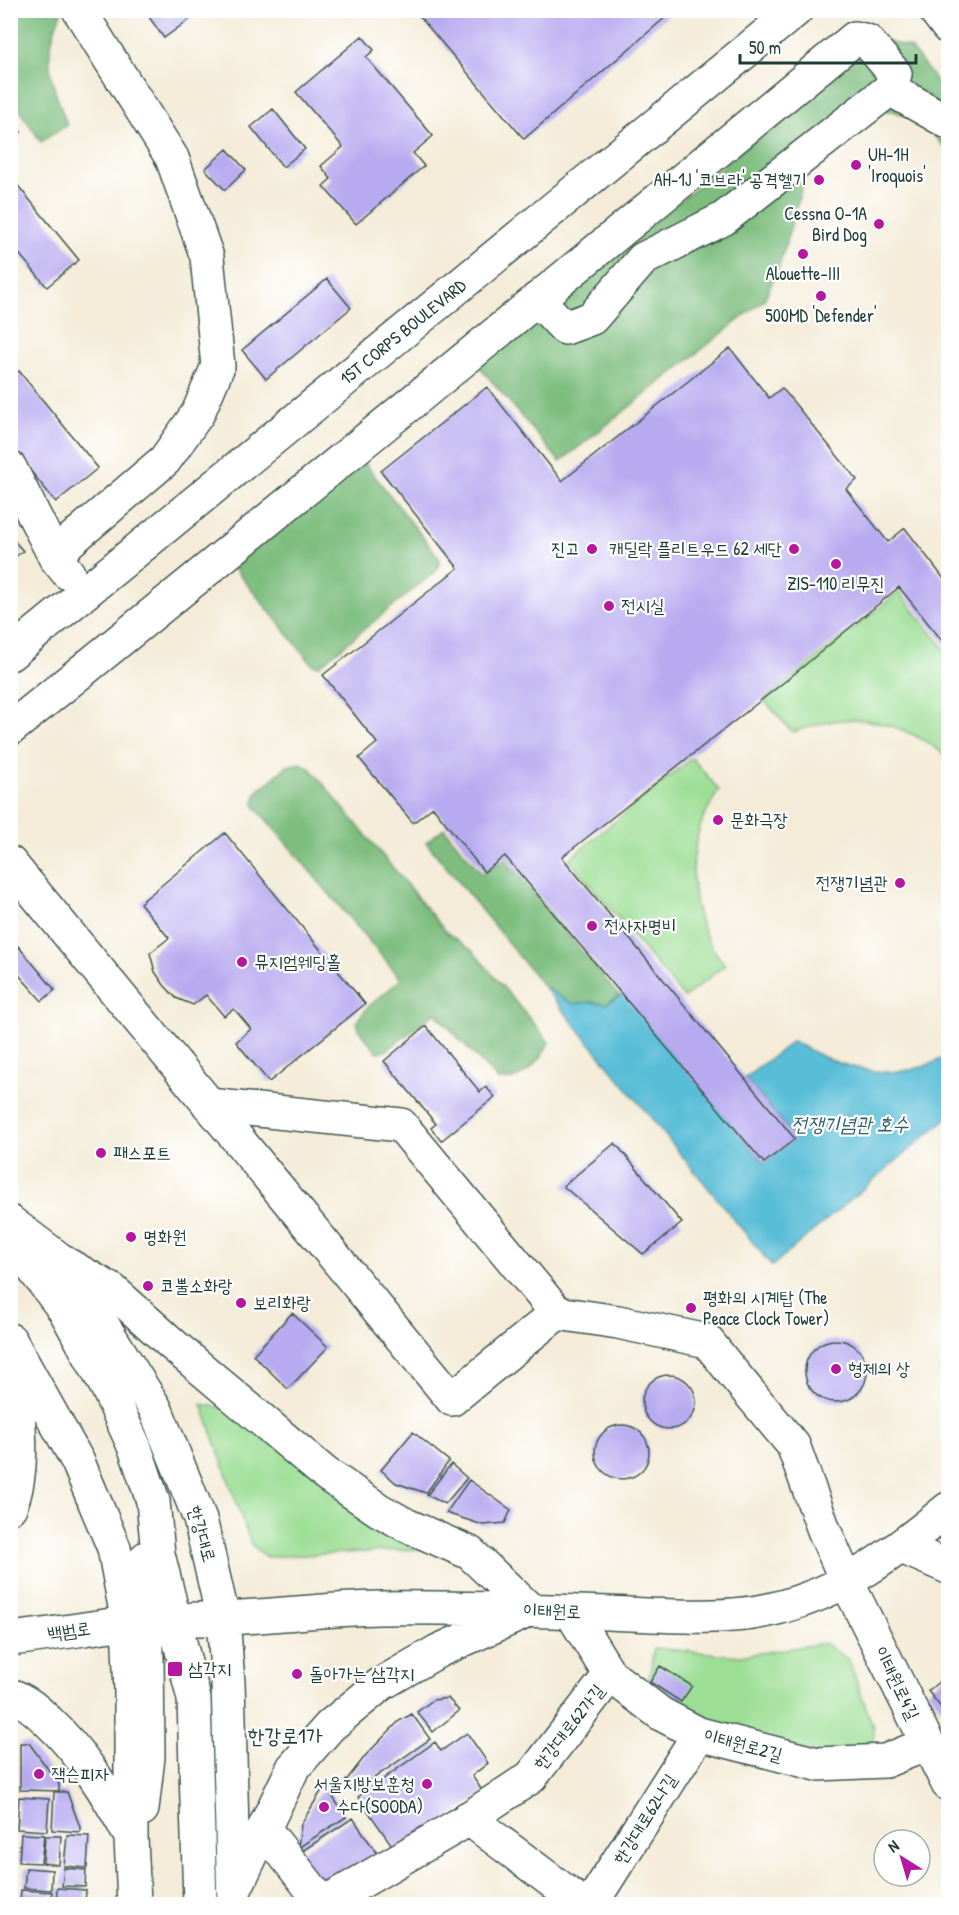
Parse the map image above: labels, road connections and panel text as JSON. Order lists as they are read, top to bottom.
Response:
{
  "streets": {
    "main road": [
      "1ST CORPS BOULEVARD",
      "한강대로",
      "이태원로",
      "백범로",
      "이태원로4길",
      "한강대로62가길",
      "이태원로2길",
      "한강대로62나길"
    ]
  },
  "crossings": [
    ["한강대로", "이태원로"],
    ["이태원로", "백범로"],
    ["이태원로", "이태원로4길"],
    ["이태원로", "이태원로2길"],
    ["이태원로4길", "이태원로2길"],
    ["한강대로62가길", "이태원로2길"],
    ["이태원로2길", "한강대로62나길"]
  ],
  "districts": ["한강로1가"],
  "water": ["전쟁기념관 호수"],
  "places": {
    "other": [
      "UH-1H 'Iroquois'",
      "AH-1J '코브라' 공격헬기",
      "Cessna O-1A Bird Dog",
      "Alouette-III",
      "500MD 'Defender'",
      "진고",
      "캐딜락 플리트우드 62 세단",
      "ZIS-110 리무진",
      "전시실",
      "문화극장",
      "전쟁기념관",
      "전사자명비",
      "뮤지엄웨딩홀",
      "패스포트",
      "명화원",
      "코뿔소화랑",
      "보리화랑",
      "평화의 시계탑 (The Peace Clock Tower)",
      "형제의 상",
      "돌아가는 삼각지",
      "잭슨피자",
      "서울지방보훈청",
      "수다(SOODA)"
    ],
    "transit": ["삼각지"]
  },
  "scale_bar": "50 m",
  "north": "top left"
}
